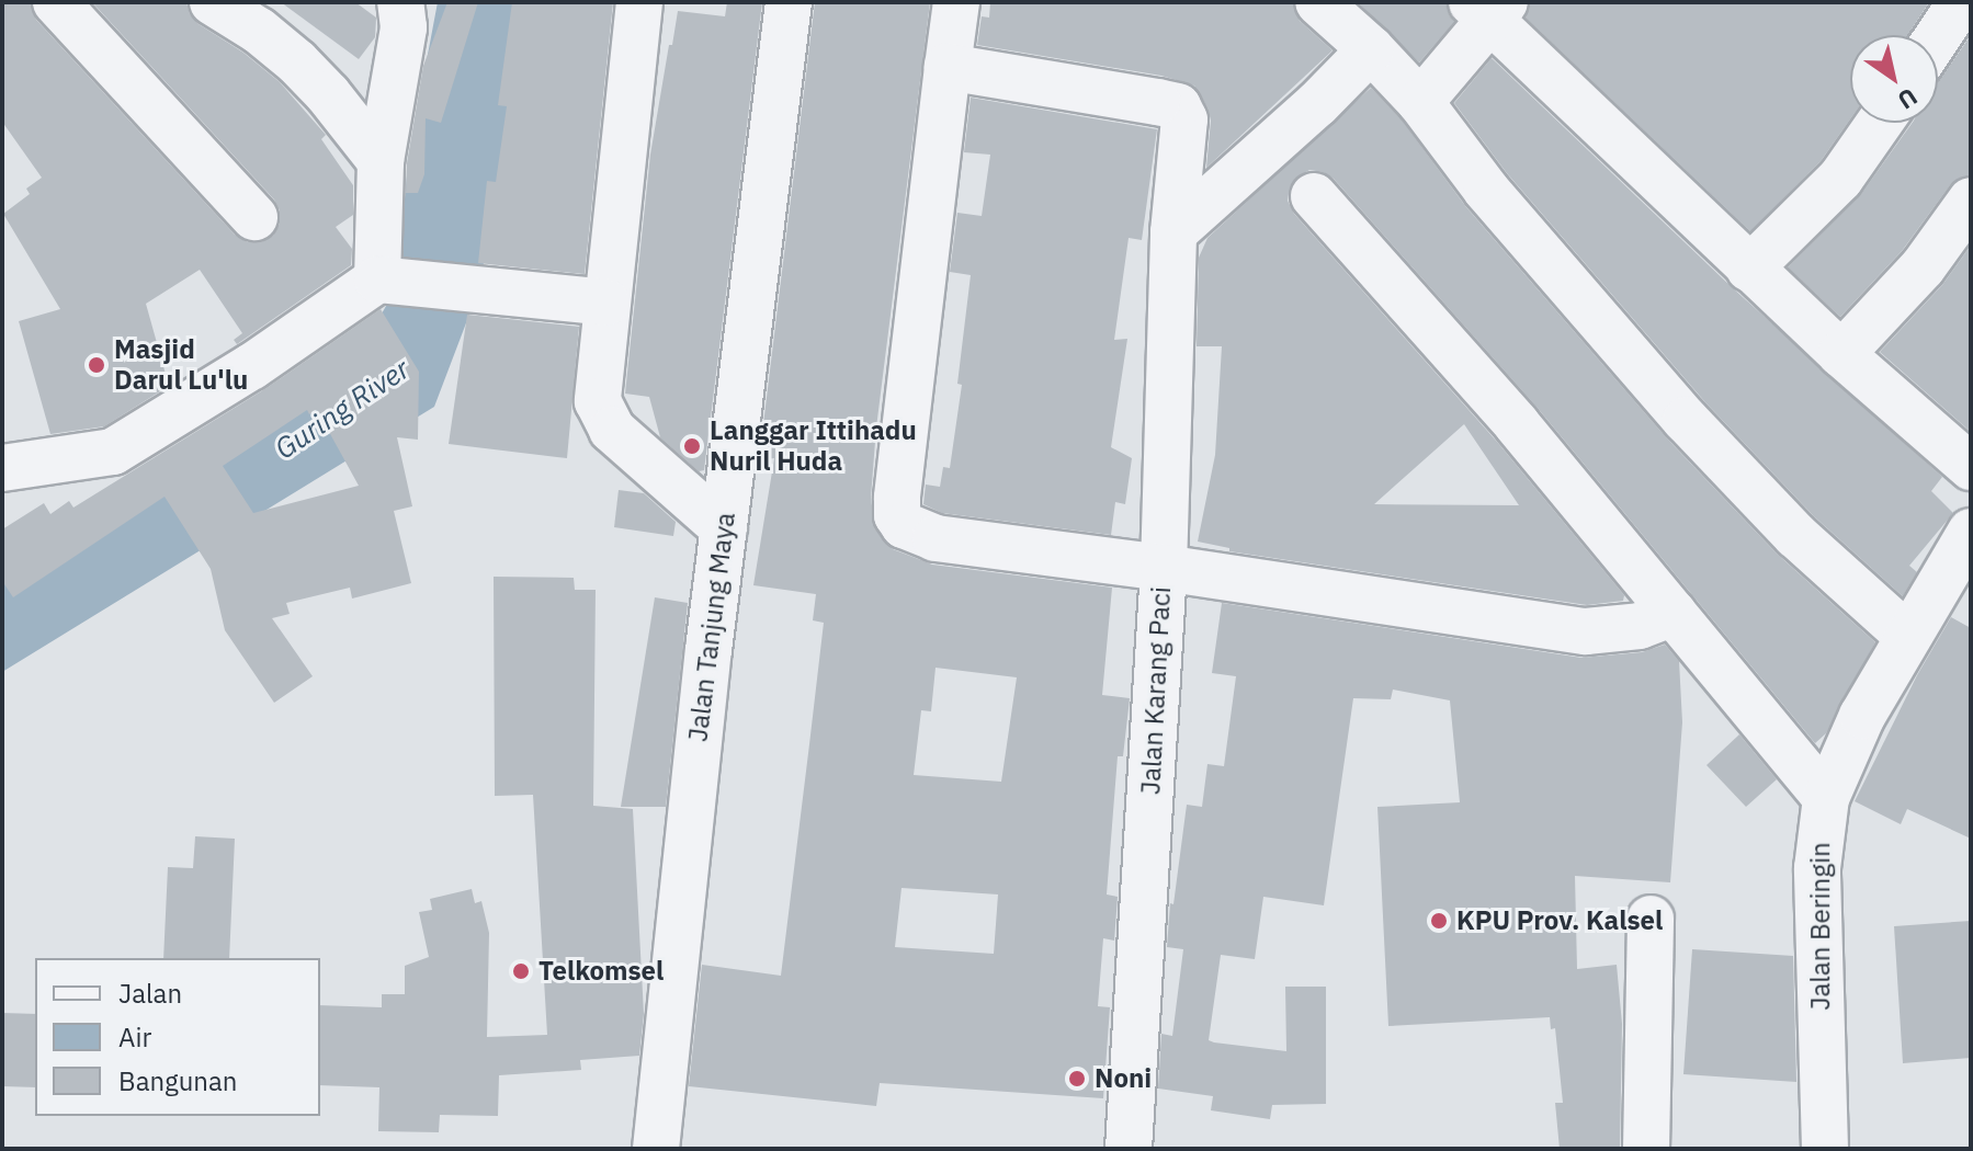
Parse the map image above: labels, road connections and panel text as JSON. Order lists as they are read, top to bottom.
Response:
{
  "streets": {
    "street": ["Jalan Tanjung Maya", "Jalan Karang Paci", "Jalan Beringin"]
  },
  "water": ["Guring River"],
  "places": [
    "Masjid Darul Lu'lu",
    "Langgar Ittihadu Nuril Huda",
    "KPU Prov. Kalsel",
    "Telkomsel",
    "Noni"
  ],
  "legend": ["Jalan", "Air", "Bangunan"],
  "north": "bottom right"
}
